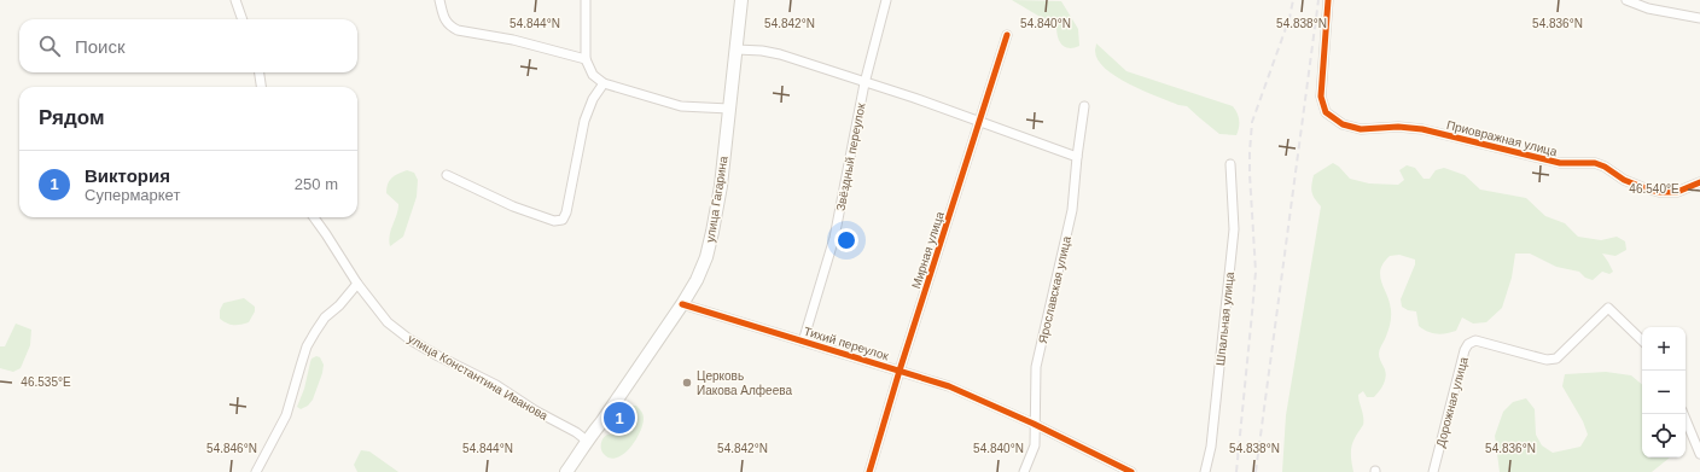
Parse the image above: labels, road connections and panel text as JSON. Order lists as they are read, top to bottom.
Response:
{
  "streets": {
    "main road": ["улица Гагарина"],
    "street": [
      "Приовражная улица",
      "Звёздный переулок",
      "Мирная улица",
      "Ярославская улица",
      "Шпальная улица",
      "Тихий переулок",
      "улица Константина Иванова",
      "Дорожная улица"
    ]
  },
  "crossings": [
    ["Звёздный переулок", "Тихий переулок"],
    ["улица Гагарина", "Тихий переулок"],
    ["улица Гагарина", "улица Константина Иванова"],
    ["Мирная улица", "Тихий переулок"],
    ["Ярославская улица", "Тихий переулок"]
  ],
  "places": ["Церковь Иакова Алфеева"],
  "page": {
    "search": "Поиск",
    "heading": "Рядом",
    "list": [
      {
        "mark": "1",
        "name": "Виктория",
        "note": "Супермаркет",
        "value": "250 m"
      }
    ],
    "map_buttons": ["+", "−"],
    "pins": "1"
  },
  "coordinates": [
    "54.844°N",
    "54.842°N",
    "54.840°N",
    "54.838°N",
    "54.836°N",
    "46.540°E",
    "46.535°E",
    "54.846°N"
  ]
}
